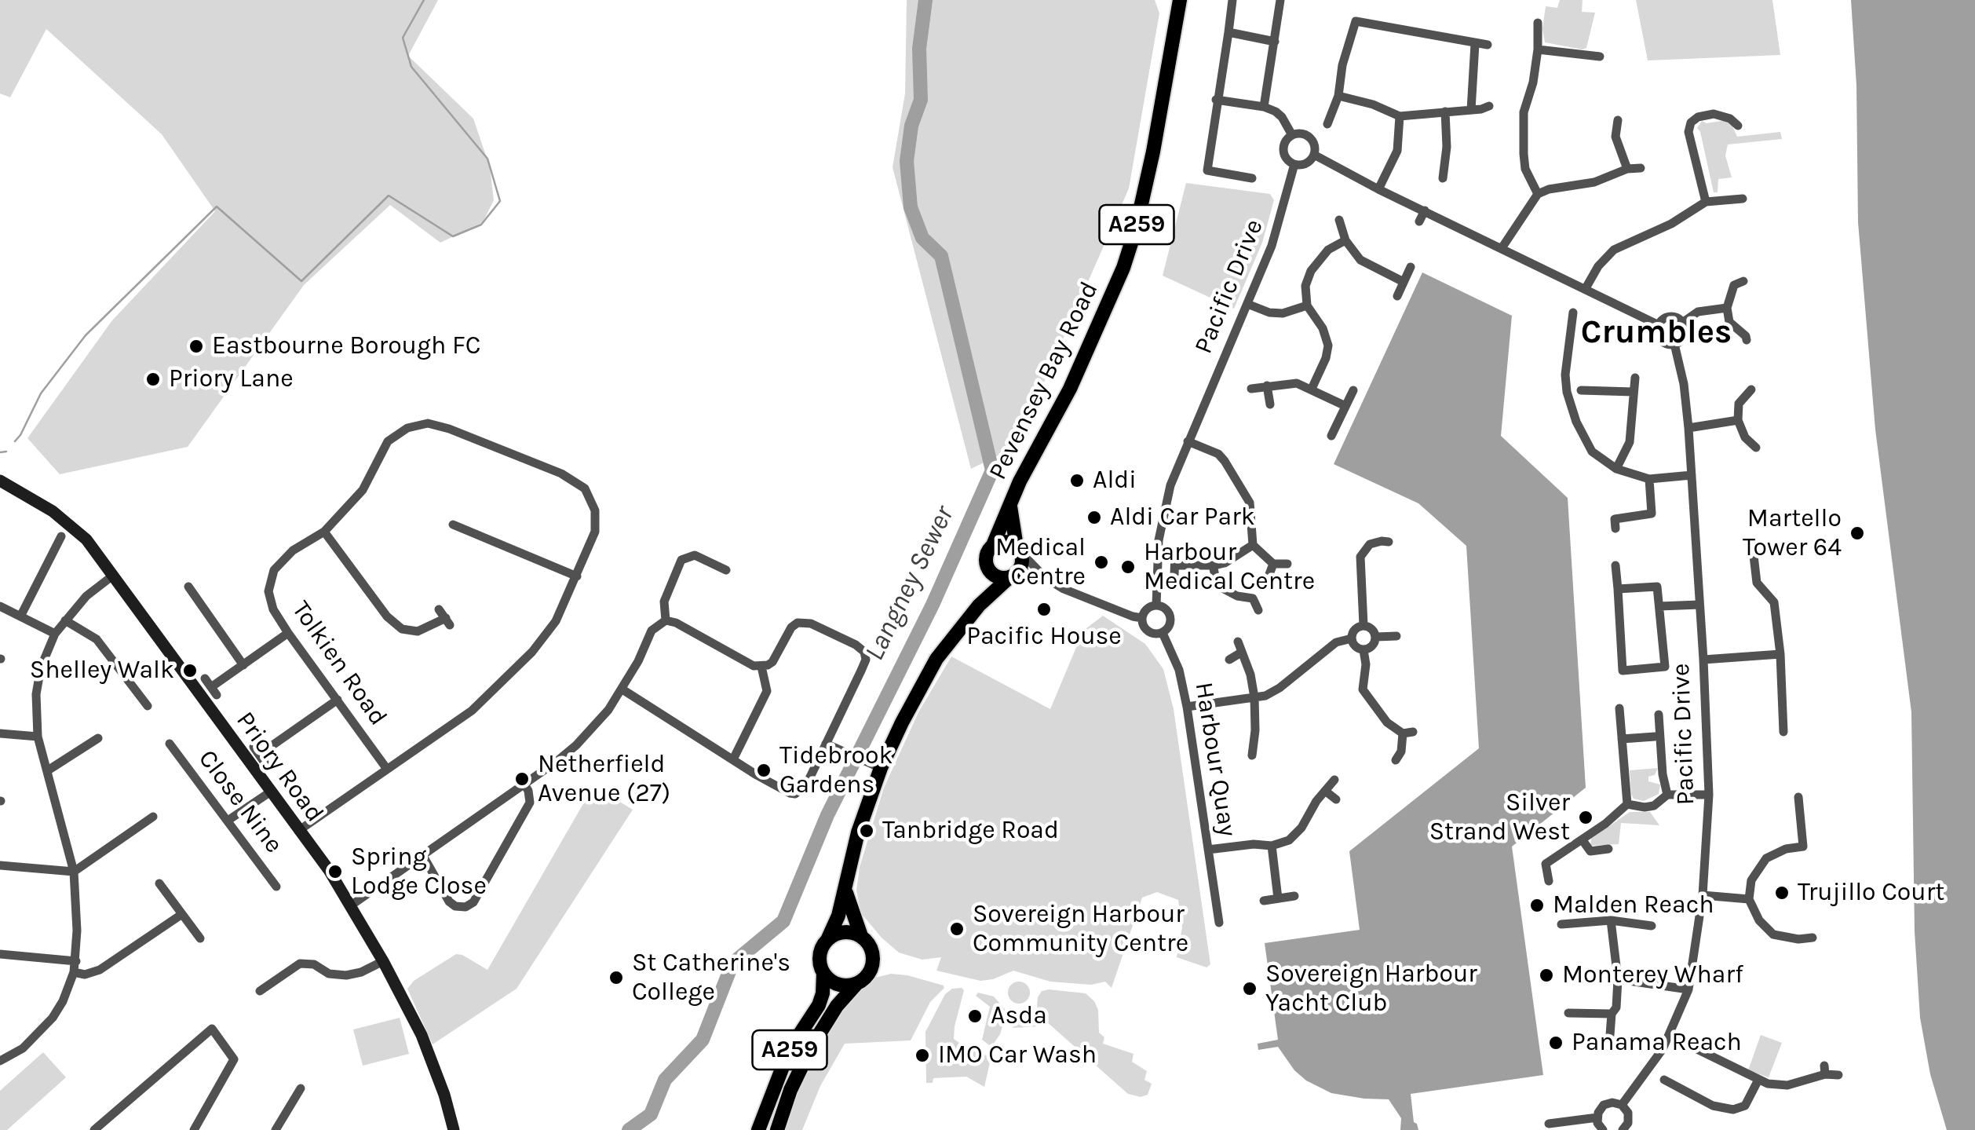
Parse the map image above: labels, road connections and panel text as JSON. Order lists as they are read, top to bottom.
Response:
{
  "streets": {
    "main road": ["A259", "Pevensey Bay Road"],
    "street": [
      "Pacific Drive",
      "Tolkien Road",
      "Harbour Quay",
      "Priory Road",
      "Close Nine"
    ]
  },
  "crossings": [
    ["Pacific Drive", "Harbour Quay"]
  ],
  "districts": ["Crumbles"],
  "water": ["Langney Sewer"],
  "places": [
    "Eastbourne Borough FC",
    "Priory Lane",
    "Aldi",
    "Aldi Car Park",
    "Martello Tower 64",
    "Medical Centre",
    "Harbour Medical Centre",
    "Pacific House",
    "Shelley Walk",
    "Tidebrook Gardens",
    "Netherfield Avenue (27)",
    "Silver Strand West",
    "Tanbridge Road",
    "Spring Lodge Close",
    "Trujillo Court",
    "Malden Reach",
    "Sovereign Harbour Community Centre",
    "Monterey Wharf",
    "St Catherine's College",
    "Sovereign Harbour Yacht Club",
    "Asda",
    "Panama Reach",
    "IMO Car Wash"
  ]
}
